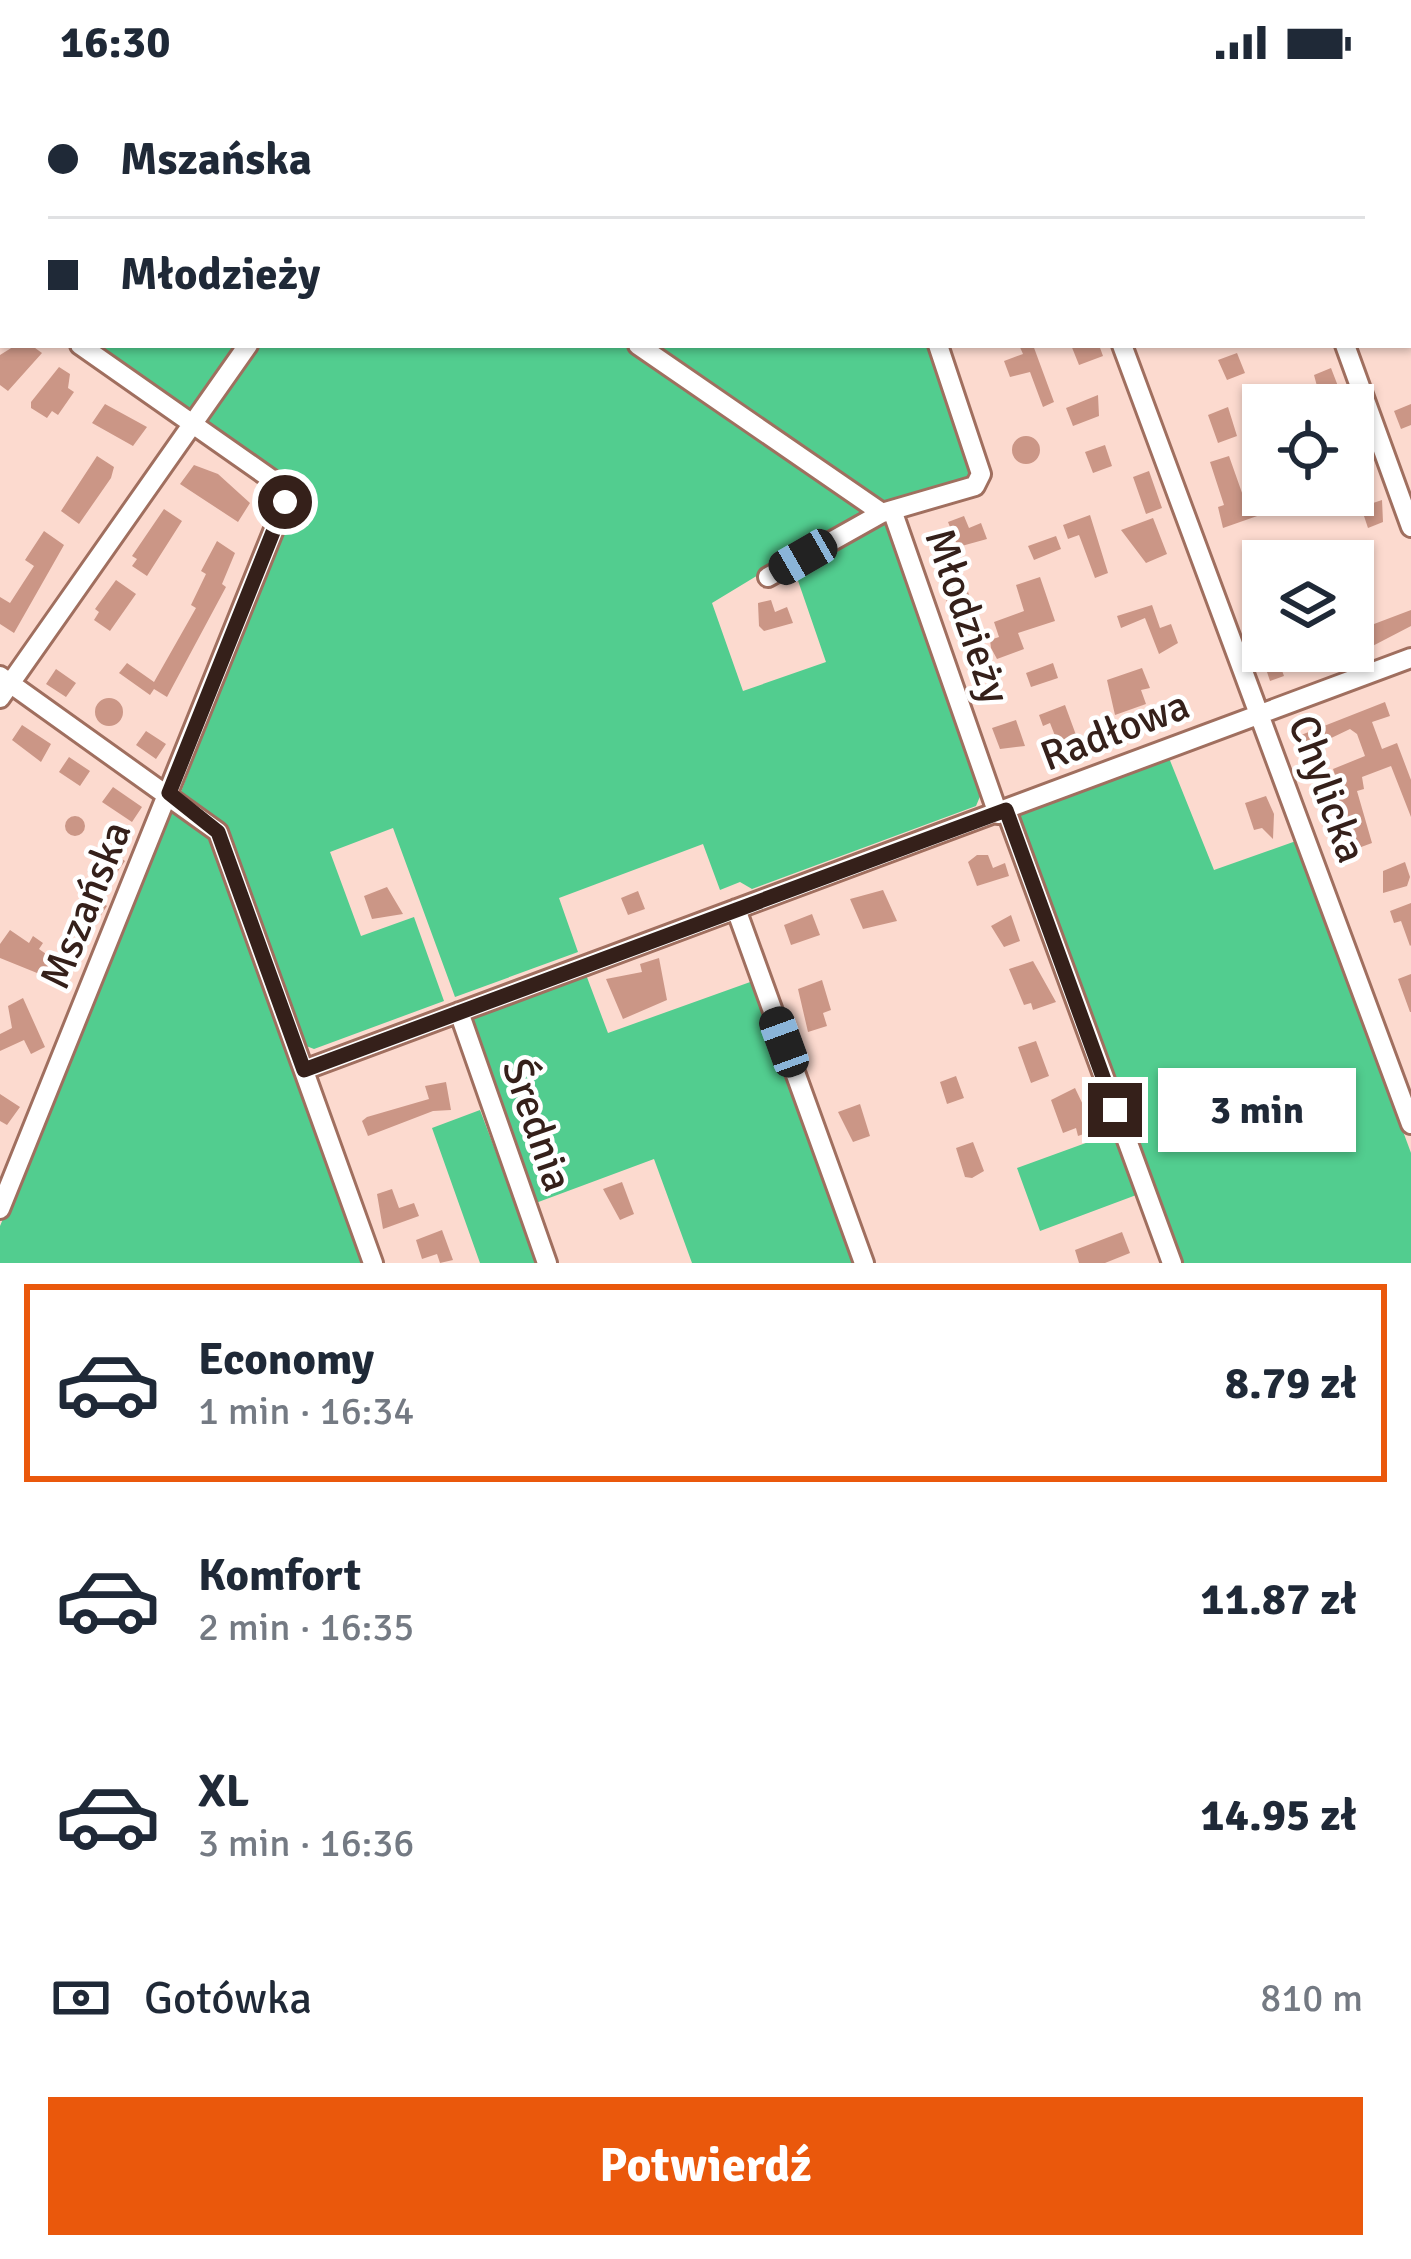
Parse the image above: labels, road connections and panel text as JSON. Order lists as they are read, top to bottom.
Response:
{
  "streets": {
    "street": [
      "Młodzieży",
      "Radłowa",
      "Chylicka",
      "Mszańska",
      "Średnia"
    ]
  },
  "crossings": [
    ["Młodzieży", "Radłowa"],
    ["Radłowa", "Chylicka"],
    ["Radłowa", "Średnia"]
  ],
  "page": {
    "status": "16:30",
    "banner": ["Mszańska", "Młodzieży"],
    "bubble": "3 min",
    "list": [
      {
        "name": "Economy",
        "note": "1 min · 16:34",
        "value": "8.79 zł"
      },
      {
        "name": "Komfort",
        "note": "2 min · 16:35",
        "value": "11.87 zł"
      },
      {
        "name": "XL",
        "note": "3 min · 16:36",
        "value": "14.95 zł"
      }
    ],
    "pay": ["Gotówka", "810 m"],
    "buttons": "Potwierdź"
  }
}
